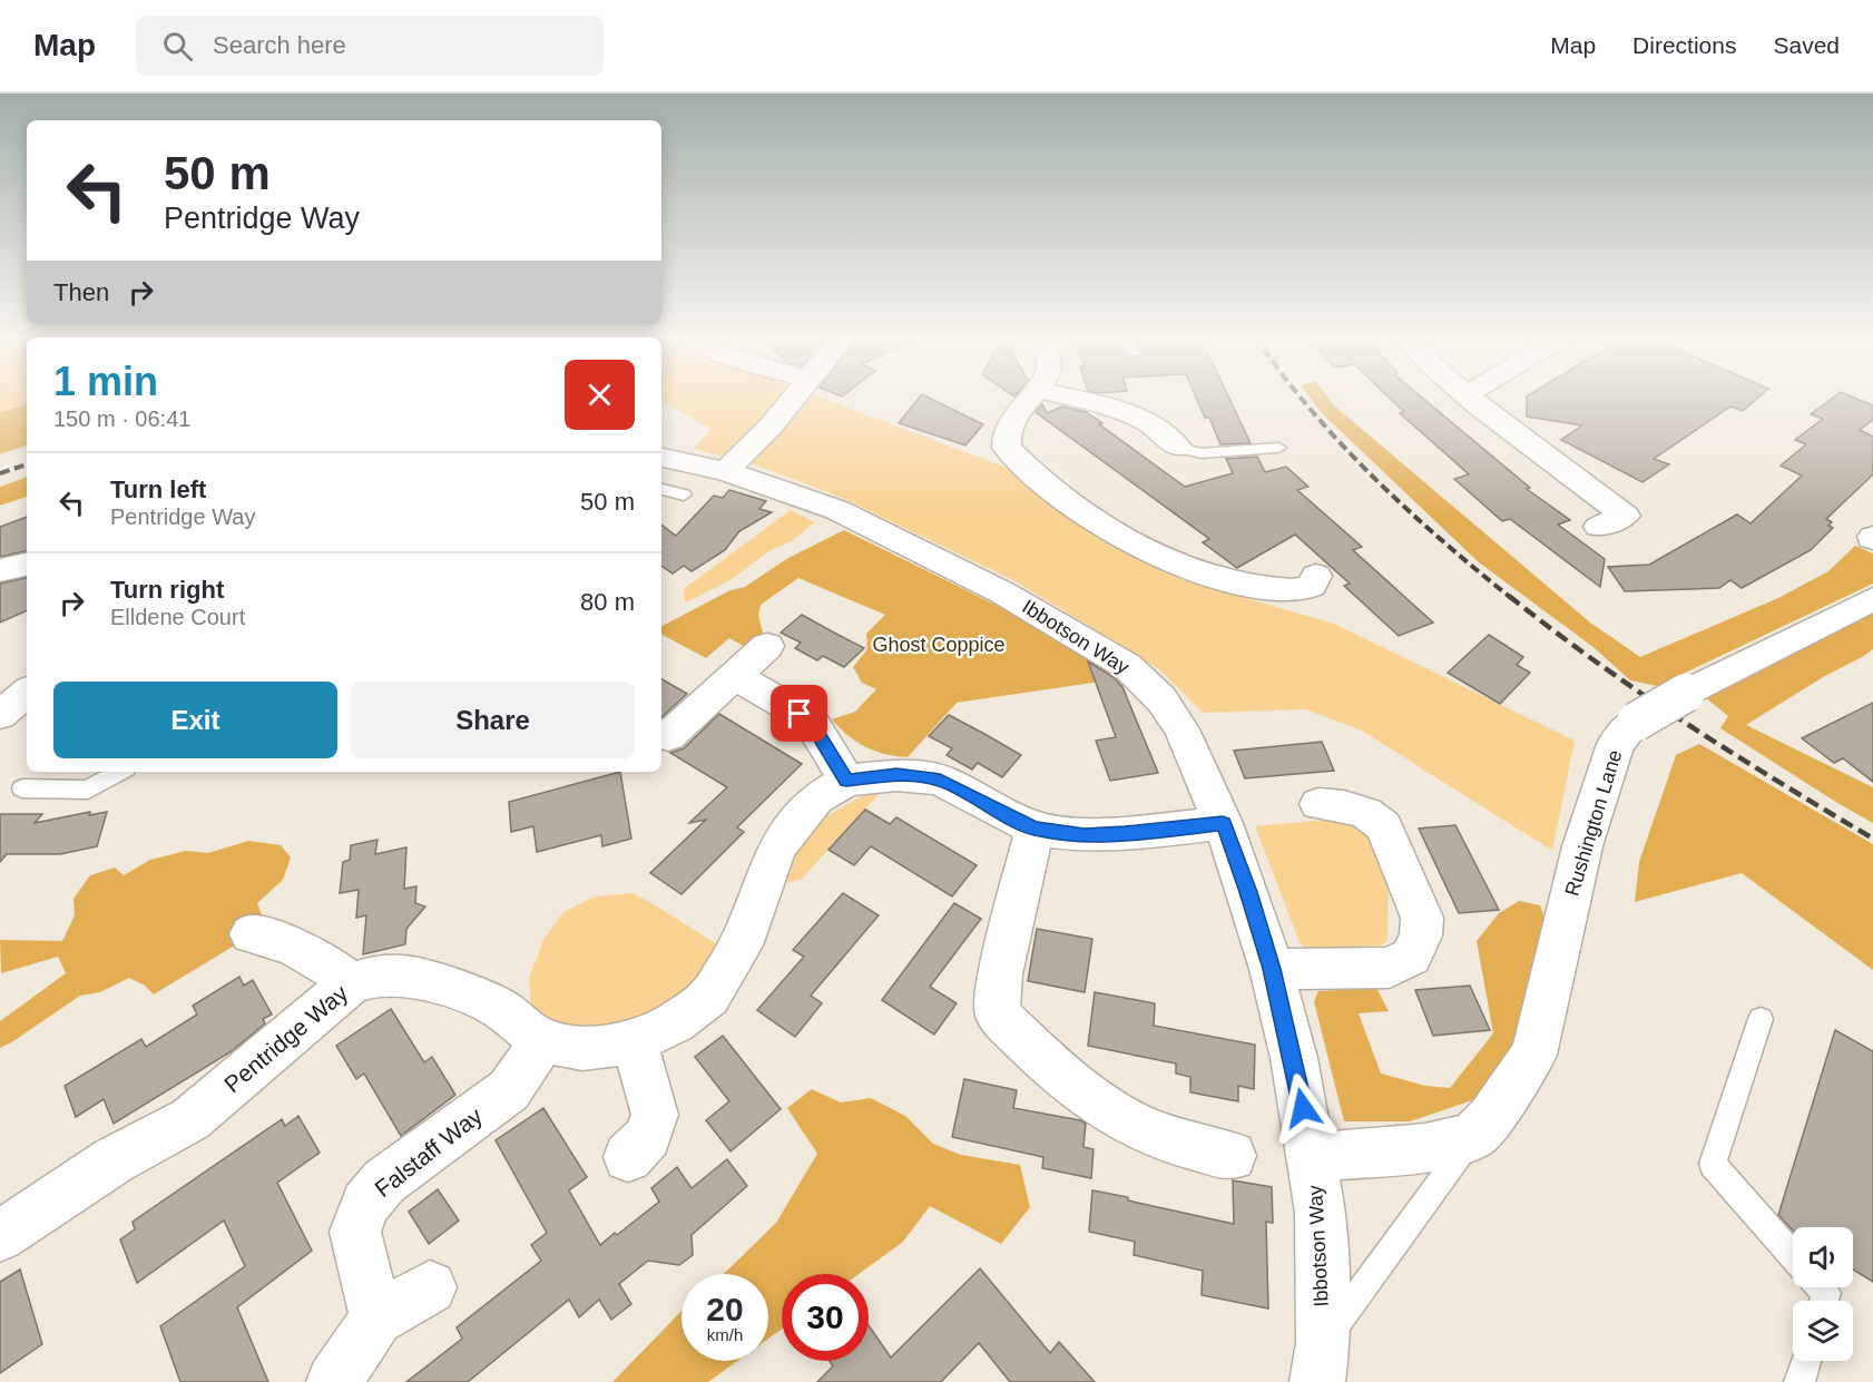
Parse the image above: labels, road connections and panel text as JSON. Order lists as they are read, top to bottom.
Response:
{
  "streets": {
    "street": [
      "Ibbotson Way",
      "Rushington Lane",
      "Pentridge Way",
      "Falstaff Way"
    ]
  },
  "crossings": [
    ["Ibbotson Way", "Rushington Lane"],
    ["Ibbotson Way", "Pentridge Way"],
    ["Pentridge Way", "Falstaff Way"]
  ],
  "parks": ["Ghost Coppice"],
  "page": {
    "header": "Map",
    "search": "Search here",
    "nav": ["Map", "Directions", "Saved"],
    "turn": ["50 m", "Pentridge Way"],
    "then": "Then",
    "heading": ["1 min", "150 m · 06:41"],
    "list": [
      {
        "name": "Turn left",
        "note": "Pentridge Way",
        "value": "50 m"
      },
      {
        "name": "Turn right",
        "note": "Elldene Court",
        "value": "80 m"
      }
    ],
    "buttons": ["Exit", "Share"],
    "speed": "20 km/h",
    "limit": "30"
  }
}
